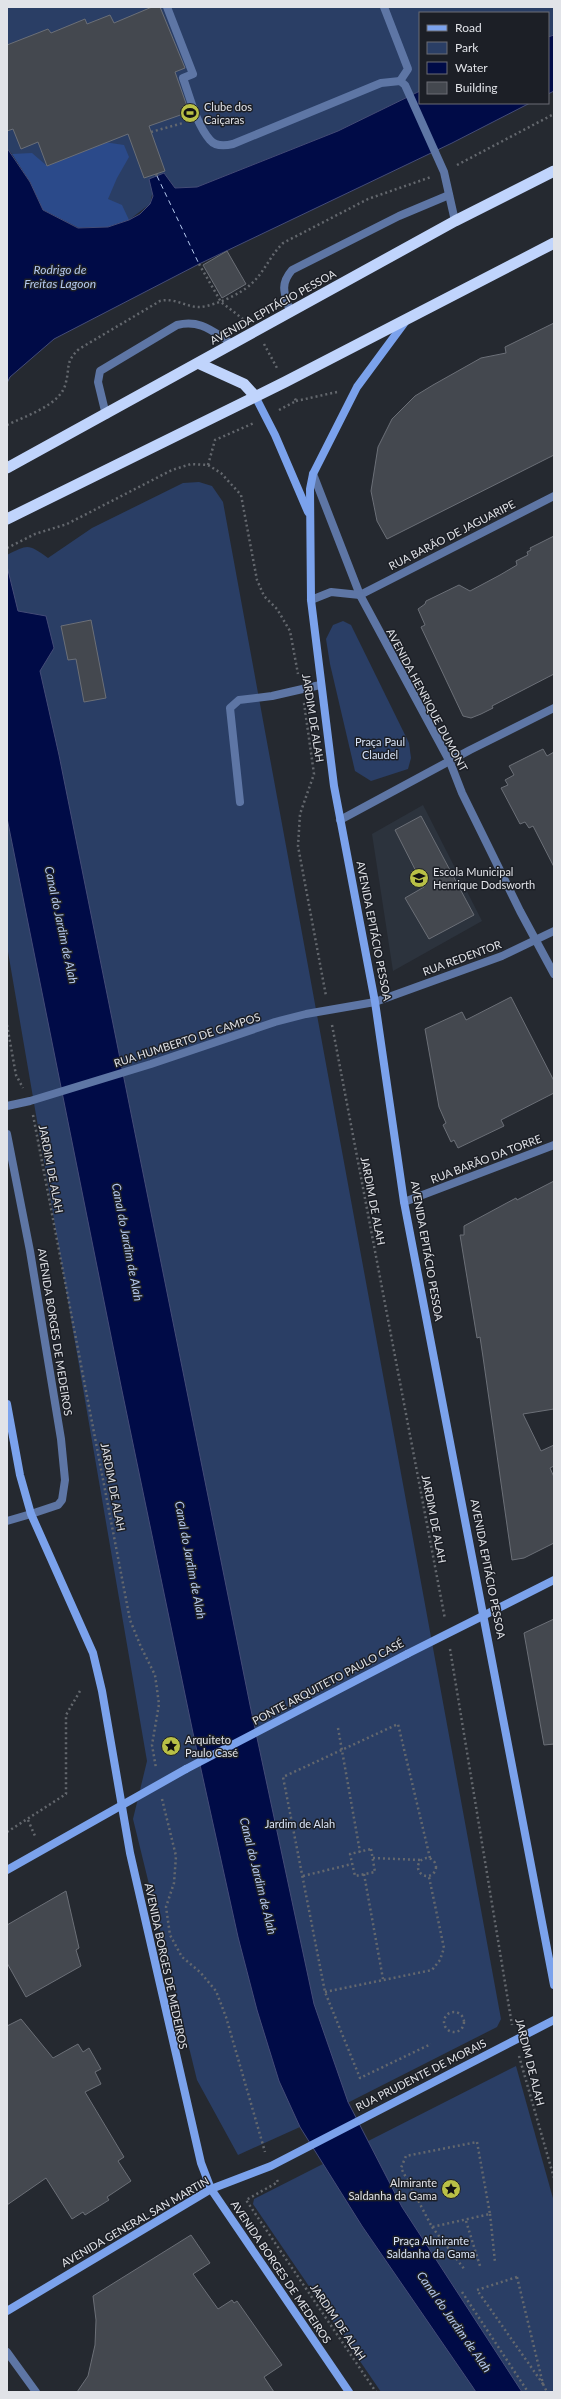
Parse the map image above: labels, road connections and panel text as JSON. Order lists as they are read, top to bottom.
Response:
{
  "streets": {
    "highway": ["AVENIDA EPITÁCIO PESSOA"],
    "main road": [
      "AVENIDA BORGES DE MEDEIROS",
      "PONTE ARQUITETO PAULO CASÉ",
      "RUA PRUDENTE DE MORAIS",
      "AVENIDA GENERAL SAN MARTIN"
    ],
    "street": [
      "RUA BARÃO DE JAGUARIPE",
      "AVENIDA HENRIQUE DUMONT",
      "RUA REDENTOR",
      "RUA HUMBERTO DE CAMPOS",
      "RUA BARÃO DA TORRE"
    ],
    "path": ["JARDIM DE ALAH"]
  },
  "crossings": [
    ["AVENIDA EPITÁCIO PESSOA", "AVENIDA HENRIQUE DUMONT"],
    ["AVENIDA EPITÁCIO PESSOA", "RUA REDENTOR"],
    ["AVENIDA EPITÁCIO PESSOA", "RUA HUMBERTO DE CAMPOS"],
    ["AVENIDA EPITÁCIO PESSOA", "RUA BARÃO DA TORRE"],
    ["AVENIDA EPITÁCIO PESSOA", "PONTE ARQUITETO PAULO CASÉ"],
    ["RUA BARÃO DE JAGUARIPE", "AVENIDA HENRIQUE DUMONT"],
    ["AVENIDA HENRIQUE DUMONT", "RUA REDENTOR"],
    ["JARDIM DE ALAH", "RUA HUMBERTO DE CAMPOS"],
    ["JARDIM DE ALAH", "PONTE ARQUITETO PAULO CASÉ"],
    ["JARDIM DE ALAH", "RUA PRUDENTE DE MORAIS"],
    ["JARDIM DE ALAH", "AVENIDA GENERAL SAN MARTIN"],
    ["RUA REDENTOR", "RUA HUMBERTO DE CAMPOS"],
    ["AVENIDA BORGES DE MEDEIROS", "PONTE ARQUITETO PAULO CASÉ"],
    ["AVENIDA BORGES DE MEDEIROS", "AVENIDA GENERAL SAN MARTIN"],
    ["RUA PRUDENTE DE MORAIS", "AVENIDA GENERAL SAN MARTIN"]
  ],
  "water": ["Rodrigo de Freitas Lagoon", "Canal do Jardim de Alah"],
  "parks": ["Praça Paul Claudel", "Jardim de Alah", "Praça Almirante Saldanha da Gama"],
  "places": {
    "sports": ["Clube dos Caiçaras"],
    "school or university": ["Escola Municipal Henrique Dodsworth"],
    "place": ["Arquiteto Paulo Casé", "Almirante Saldanha da Gama"]
  },
  "legend": [
    "Road",
    "Park",
    "Water",
    "Building"
  ]
}
